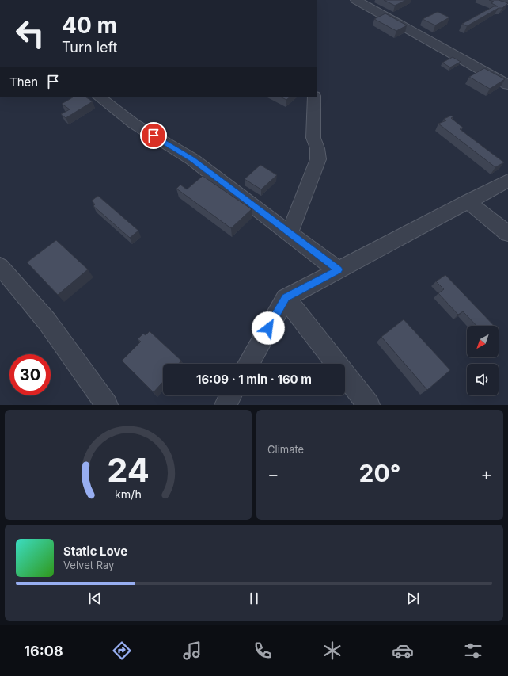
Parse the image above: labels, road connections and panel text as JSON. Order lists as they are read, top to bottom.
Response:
{
  "north": "bottom left",
  "page": {
    "turn": ["40 m", "Turn left"],
    "then": "Then",
    "limit": "30",
    "trip": "16:09 · 1 min · 160 m",
    "tile": "Climate",
    "heat": ["−", "20°", "+"],
    "song": ["Static Love", "Velvet Ray"],
    "tabs": "16:08",
    "gauge": ["24", "km/h"]
  }
}
